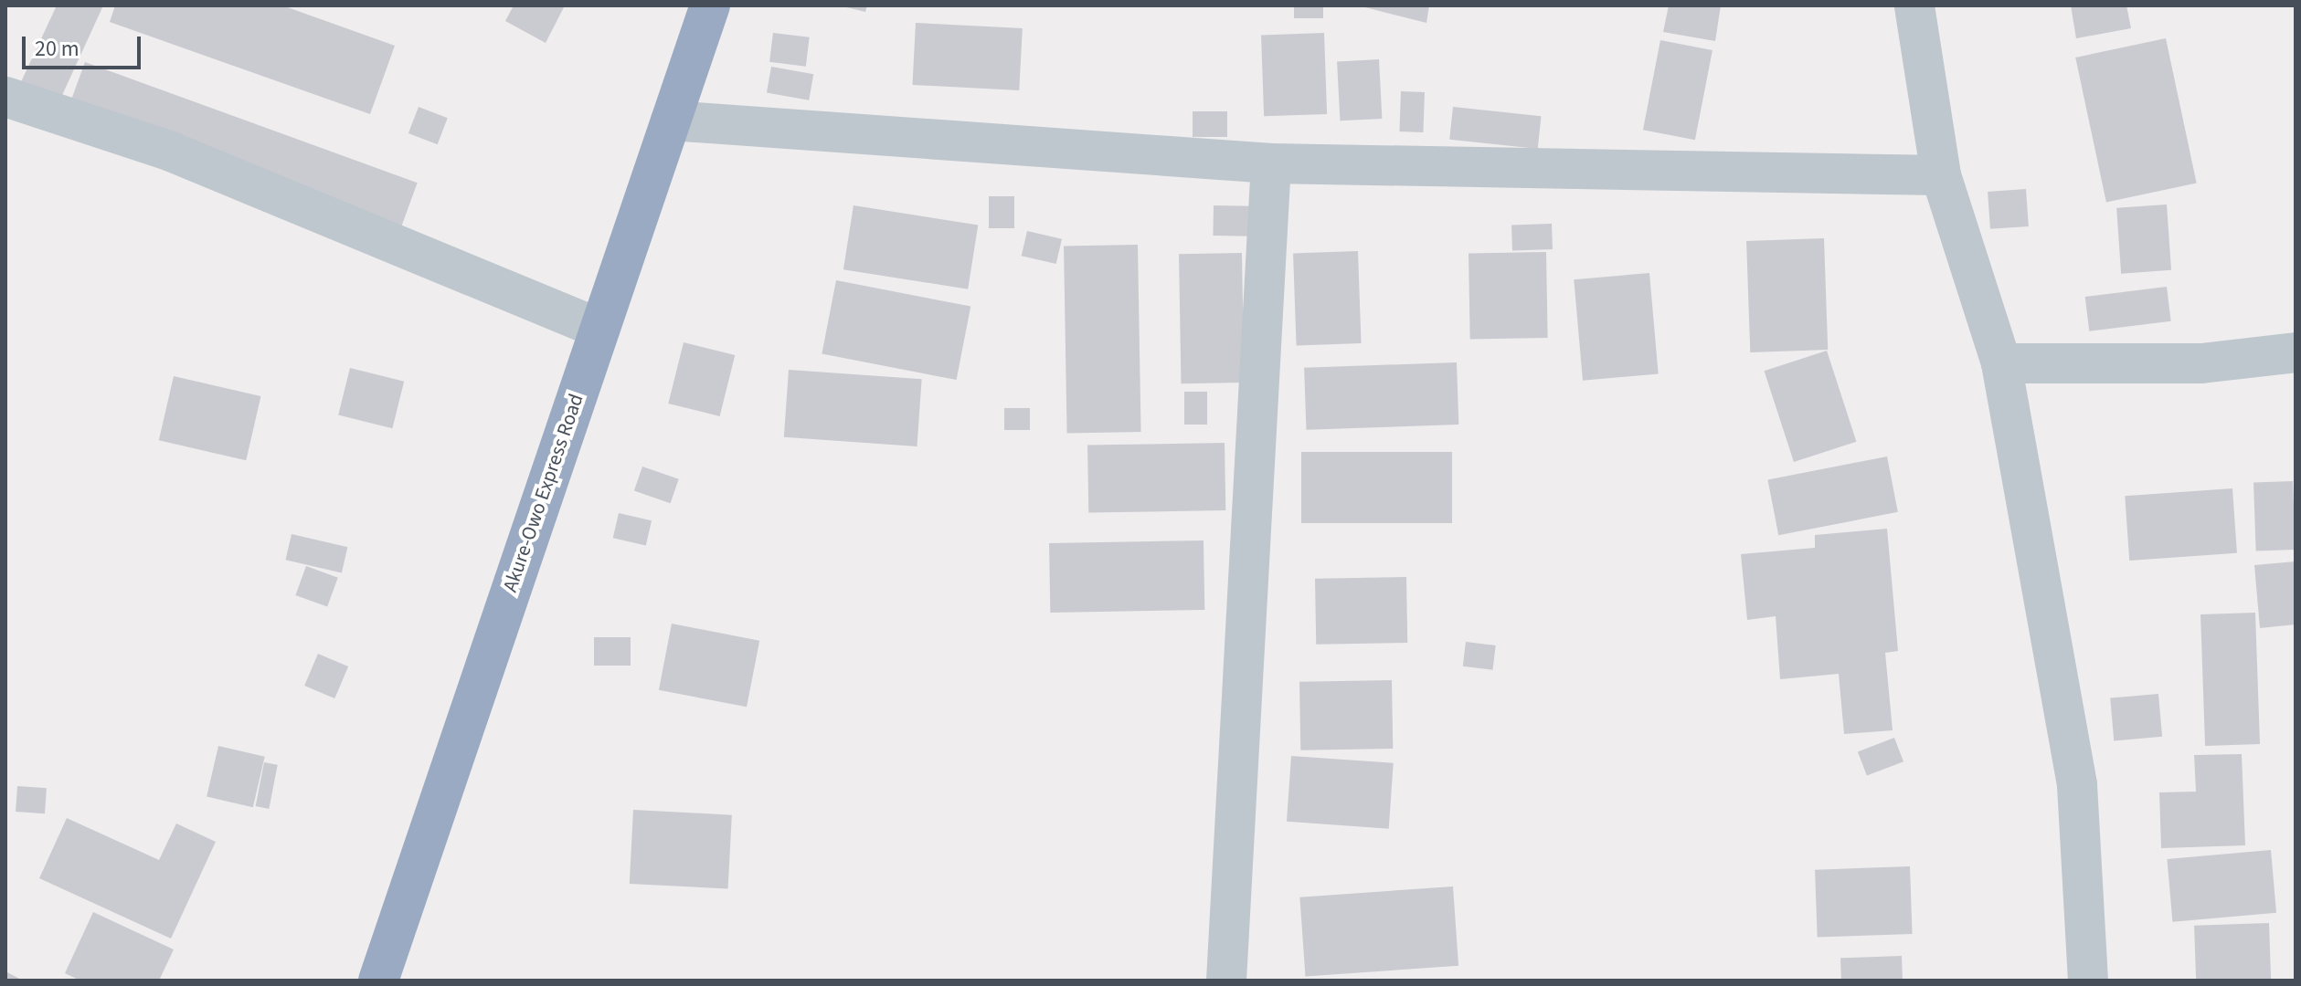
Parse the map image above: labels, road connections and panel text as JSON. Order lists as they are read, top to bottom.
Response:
{
  "streets": {
    "highway": ["Akure-Owo Express Road"]
  },
  "scale_bar": "20 m"
}
